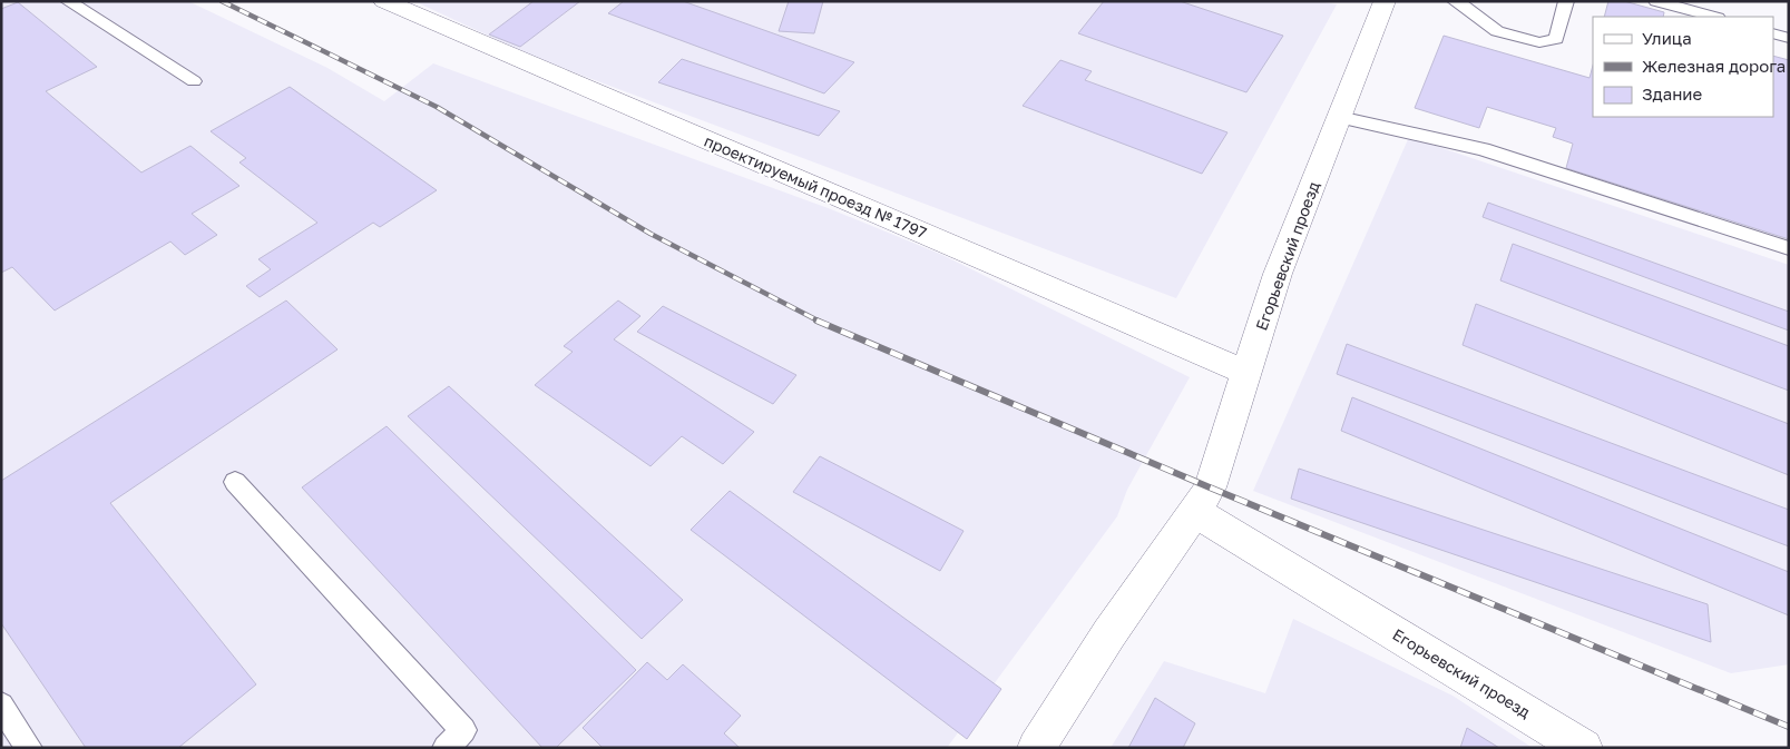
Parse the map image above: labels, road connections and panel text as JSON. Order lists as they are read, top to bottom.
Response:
{
  "streets": {
    "street": ["проектируемый проезд № 1797", "Егорьевский проезд"]
  },
  "crossings": [
    ["проектируемый проезд № 1797", "Егорьевский проезд"]
  ],
  "legend": ["Улица", "Железная дорога", "Здание"]
}
